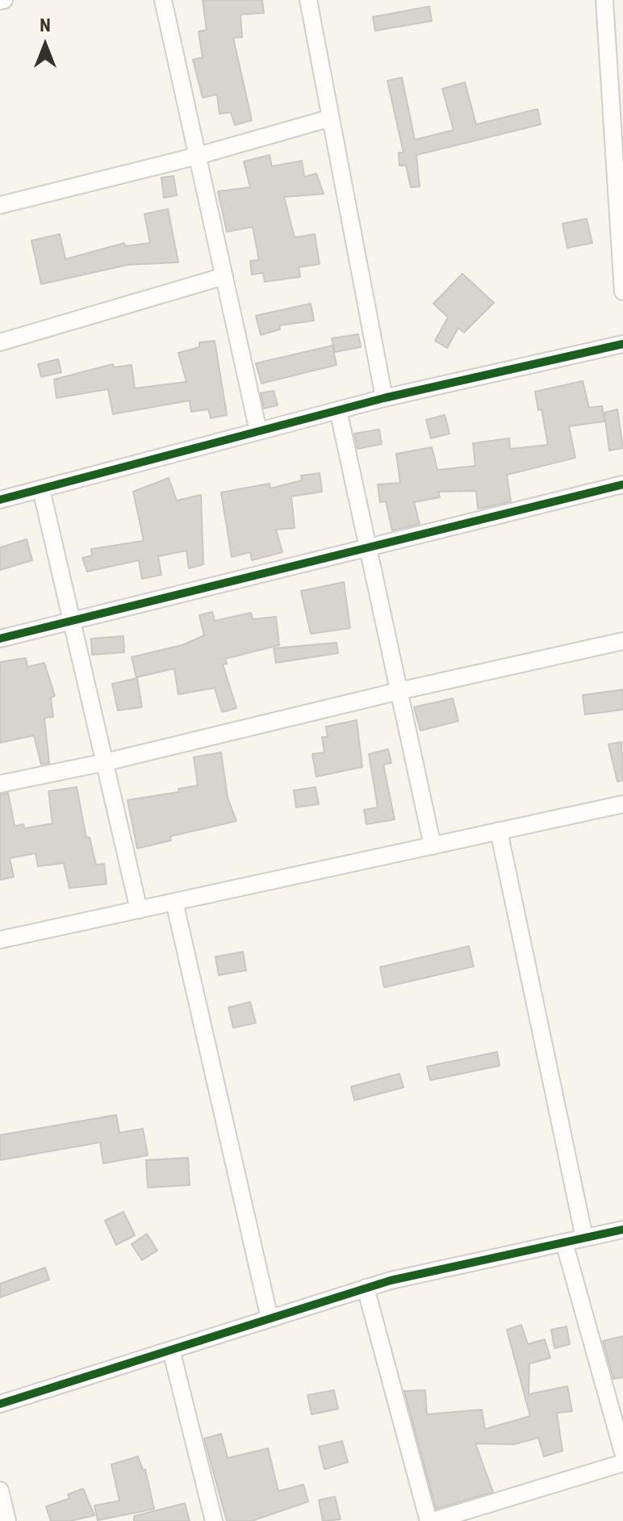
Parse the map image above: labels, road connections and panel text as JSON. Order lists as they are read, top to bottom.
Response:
{
  "north": "top"
}
